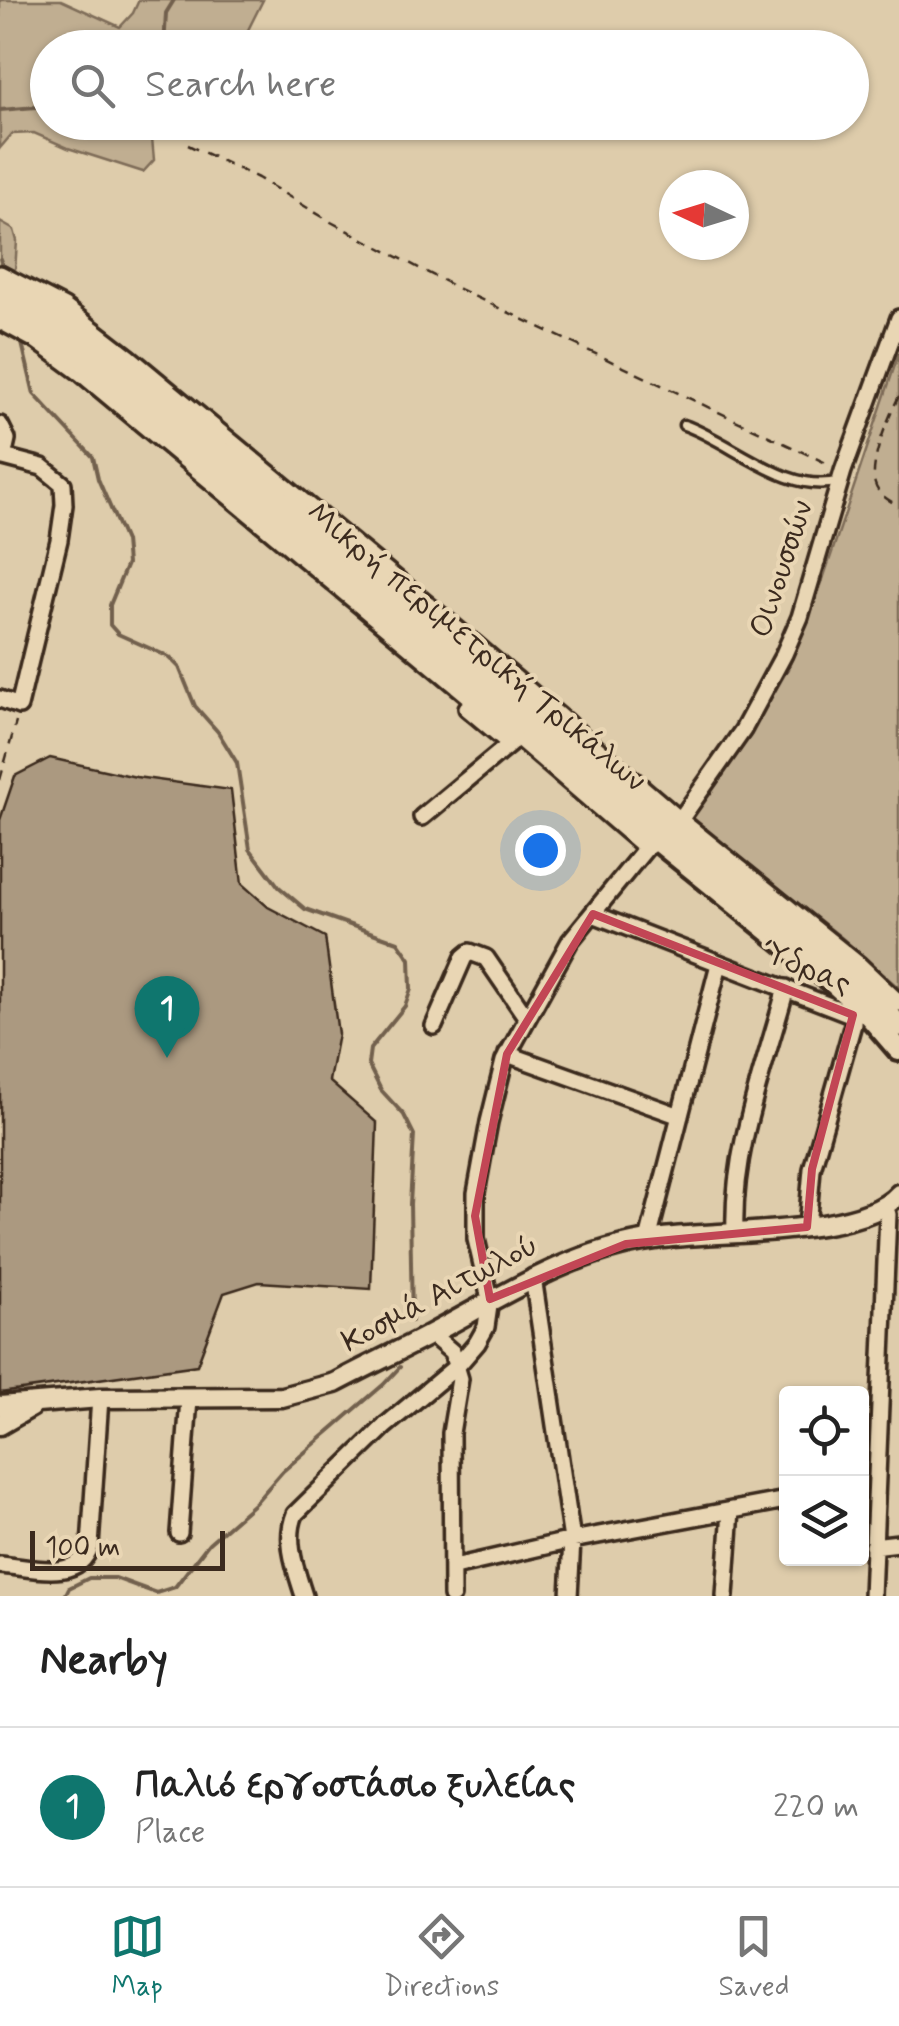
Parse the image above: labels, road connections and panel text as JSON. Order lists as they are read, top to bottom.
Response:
{
  "streets": {
    "main road": ["Μικρή περιμετρική Τρικάλων"],
    "street": ["Οινουσσών", "Ύδρας", "Κοσμά Αιτωλού"]
  },
  "crossings": [
    ["Ύδρας", "Κοσμά Αιτωλού"]
  ],
  "scale_bar": "100 m",
  "north": "left",
  "page": {
    "search": "Search here",
    "pins": "1",
    "scale": "100 m",
    "heading": "Nearby",
    "list": [
      {
        "mark": "1",
        "name": "Παλιό εργοστάσιο ξυλείας",
        "note": "Place",
        "value": "220 m"
      }
    ],
    "nav": ["Map", "Directions", "Saved"]
  }
}
